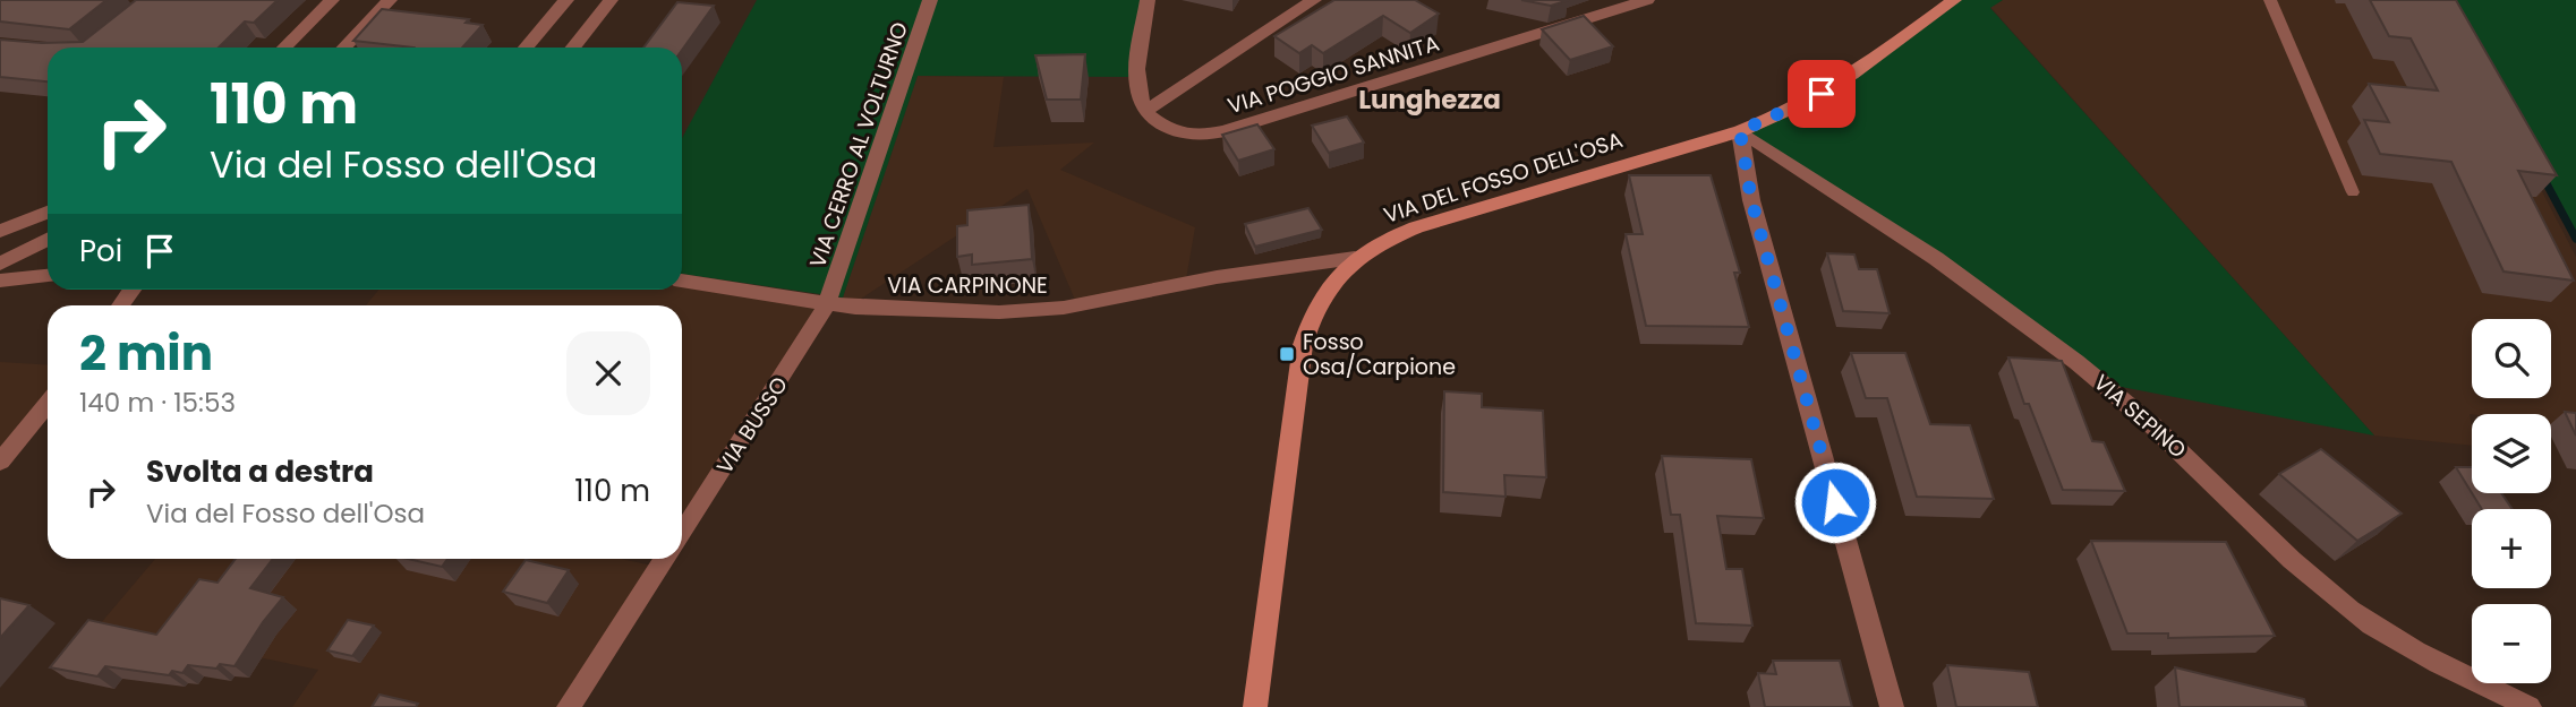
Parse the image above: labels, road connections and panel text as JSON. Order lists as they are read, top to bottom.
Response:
{
  "streets": {
    "street": [
      "VIA POGGIO SANNITA",
      "VIA CERRO AL VOLTURNO",
      "VIA DEL FOSSO DELL'OSA",
      "VIA CARPINONE",
      "VIA SEPINO",
      "VIA BUSSO"
    ]
  },
  "crossings": [
    ["VIA CERRO AL VOLTURNO", "VIA CARPINONE"],
    ["VIA CERRO AL VOLTURNO", "VIA BUSSO"],
    ["VIA DEL FOSSO DELL'OSA", "VIA CARPINONE"],
    ["VIA DEL FOSSO DELL'OSA", "VIA SEPINO"],
    ["VIA CARPINONE", "VIA BUSSO"]
  ],
  "districts": ["Lunghezza"],
  "places": {
    "transit": ["Fosso Osa/Carpione"]
  },
  "page": {
    "turn": ["110 m", "Via del Fosso dell'Osa"],
    "then": "Poi",
    "heading": ["2 min", "140 m · 15:53"],
    "map_buttons": ["+", "−"],
    "list": [
      {
        "name": "Svolta a destra",
        "note": "Via del Fosso dell'Osa",
        "value": "110 m"
      }
    ]
  }
}
